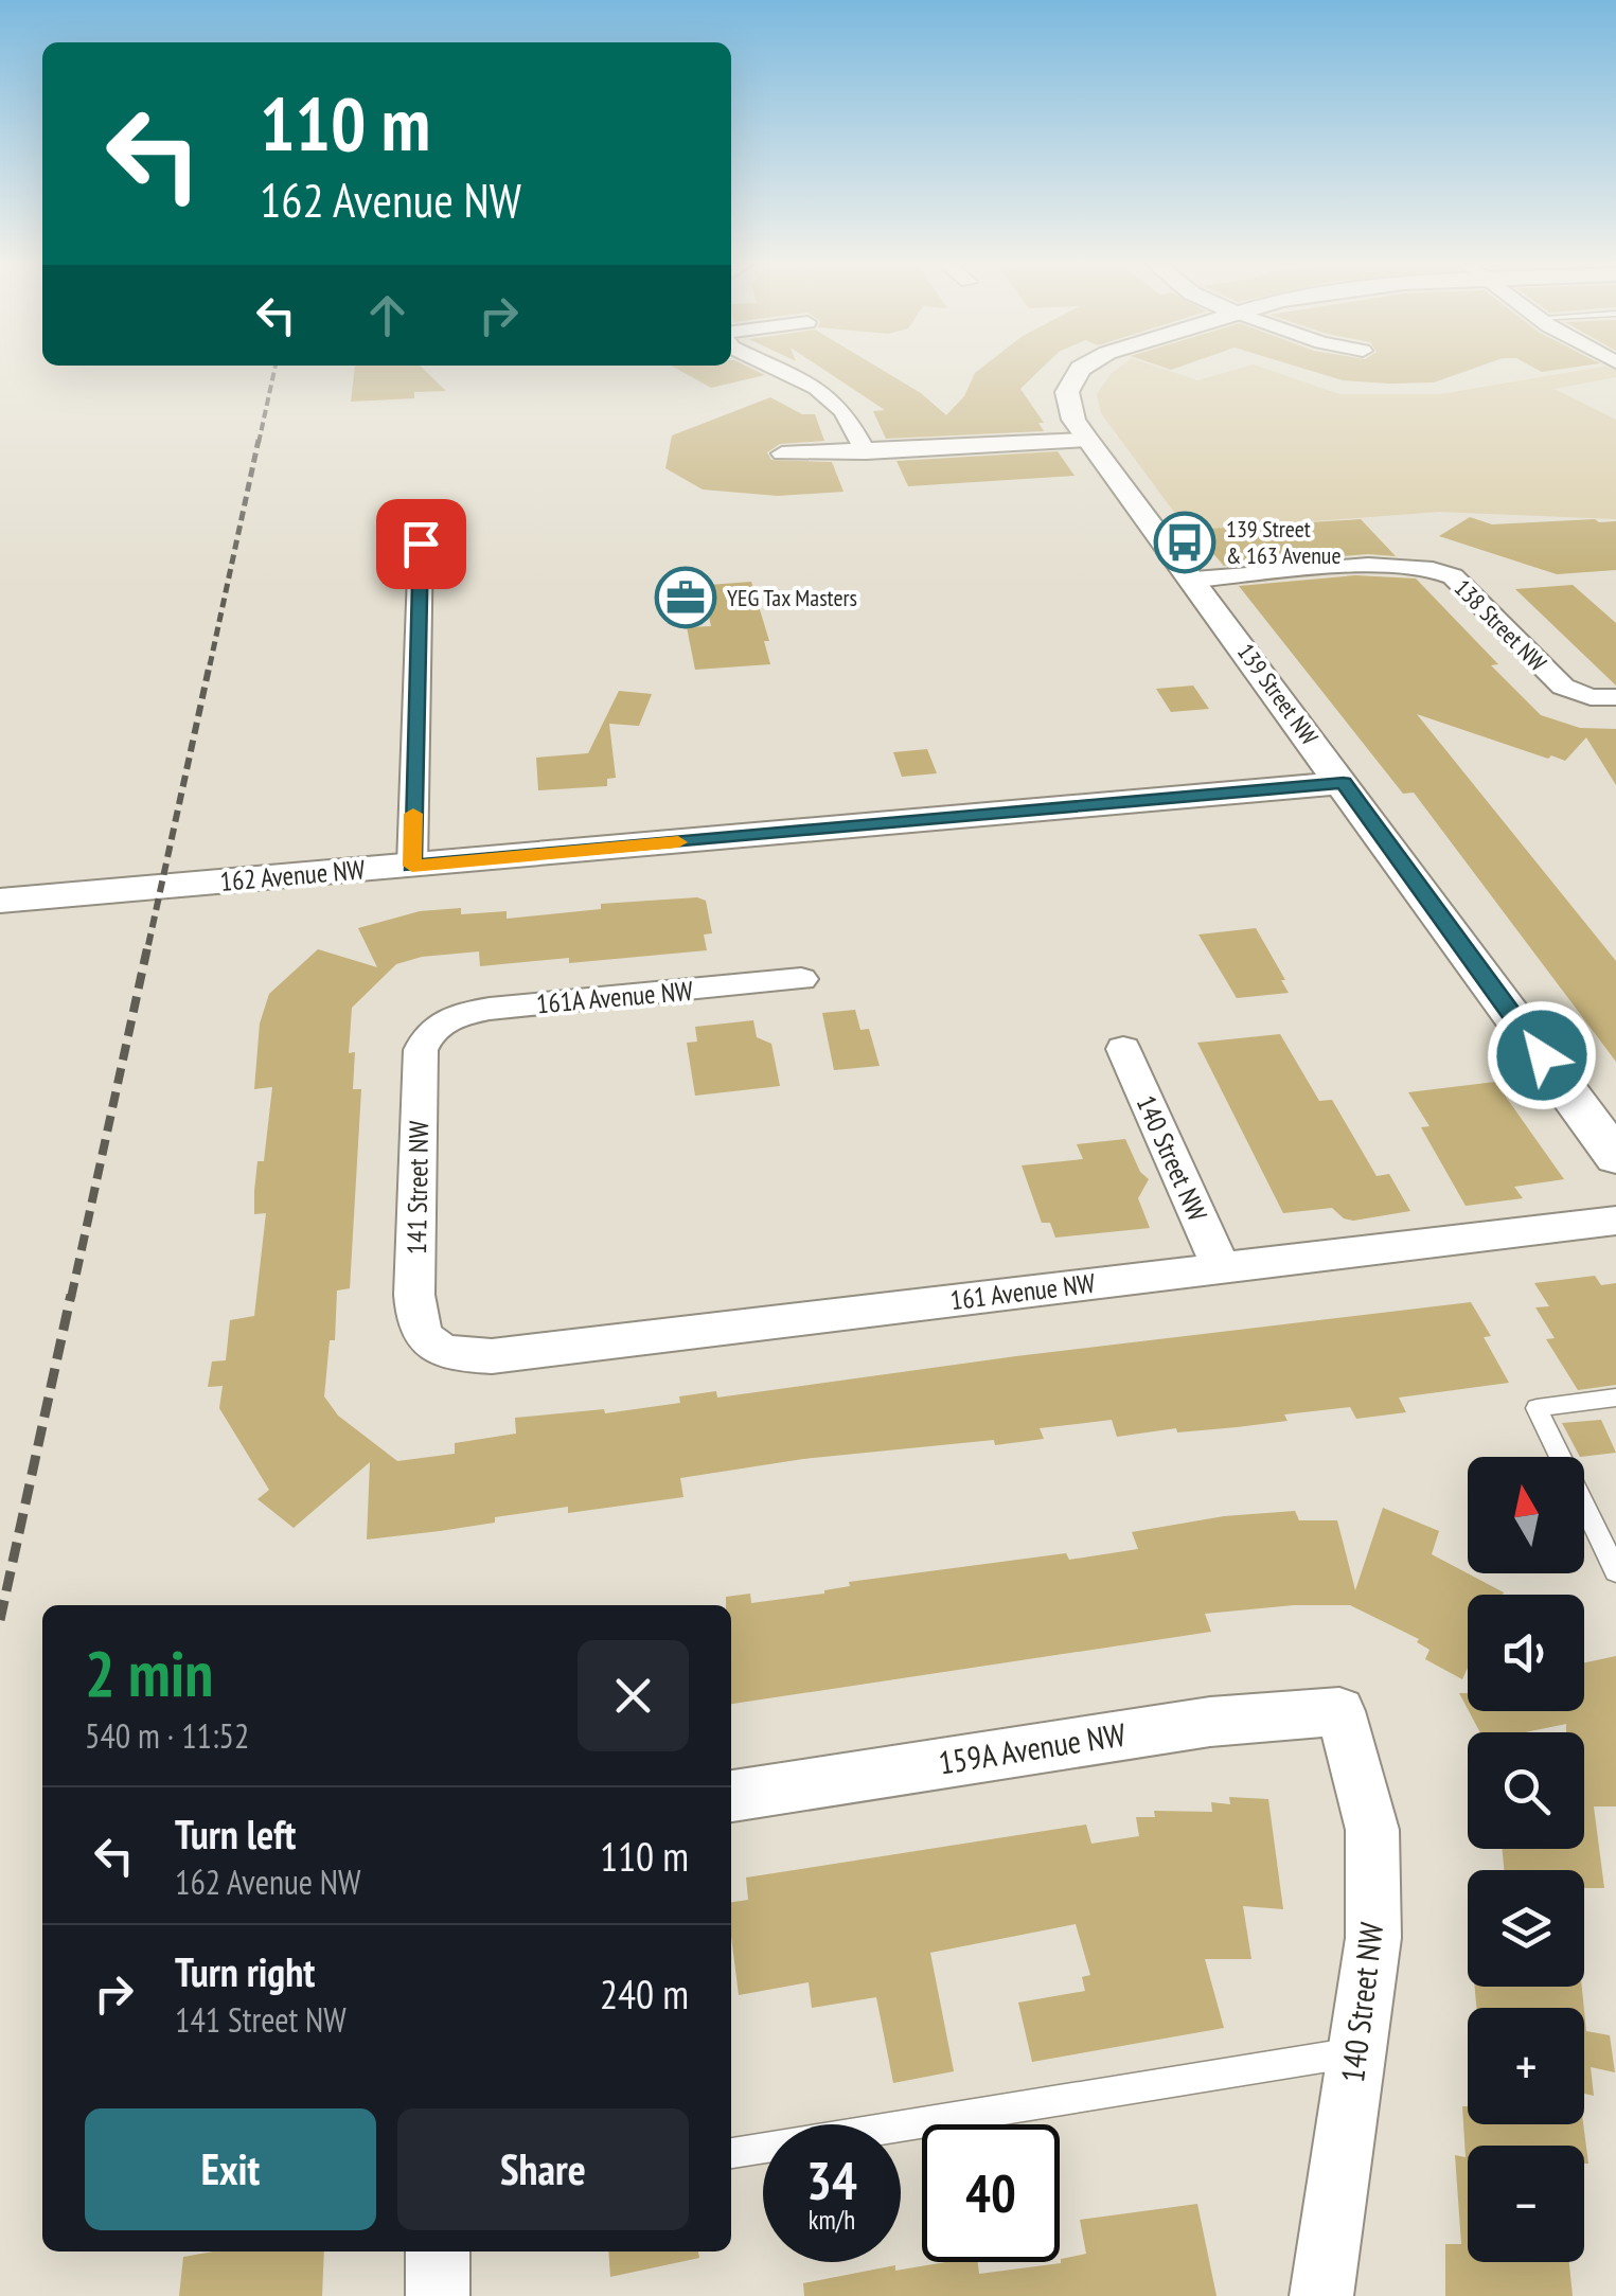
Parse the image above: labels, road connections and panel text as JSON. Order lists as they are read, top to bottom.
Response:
{
  "streets": {
    "street": [
      "138 Street NW",
      "139 Street NW",
      "162 Avenue NW",
      "161A Avenue NW",
      "140 Street NW",
      "141 Street NW",
      "161 Avenue NW",
      "159A Avenue NW"
    ]
  },
  "crossings": [
    ["138 Street NW", "139 Street NW"],
    ["139 Street NW", "162 Avenue NW"],
    ["161A Avenue NW", "141 Street NW"],
    ["140 Street NW", "161 Avenue NW"],
    ["140 Street NW", "159A Avenue NW"],
    ["141 Street NW", "161 Avenue NW"]
  ],
  "places": {
    "bus stop": ["139 Street & 163 Avenue"],
    "office": ["YEG Tax Masters"]
  },
  "north": "top",
  "page": {
    "turn": ["110 m", "162 Avenue NW"],
    "map_buttons": ["+", "−"],
    "heading": ["2 min", "540 m · 11:52"],
    "list": [
      {
        "name": "Turn left",
        "note": "162 Avenue NW",
        "value": "110 m"
      },
      {
        "name": "Turn right",
        "note": "141 Street NW",
        "value": "240 m"
      }
    ],
    "buttons": ["Exit", "Share"],
    "speed": "34 km/h",
    "limit": "40"
  }
}
